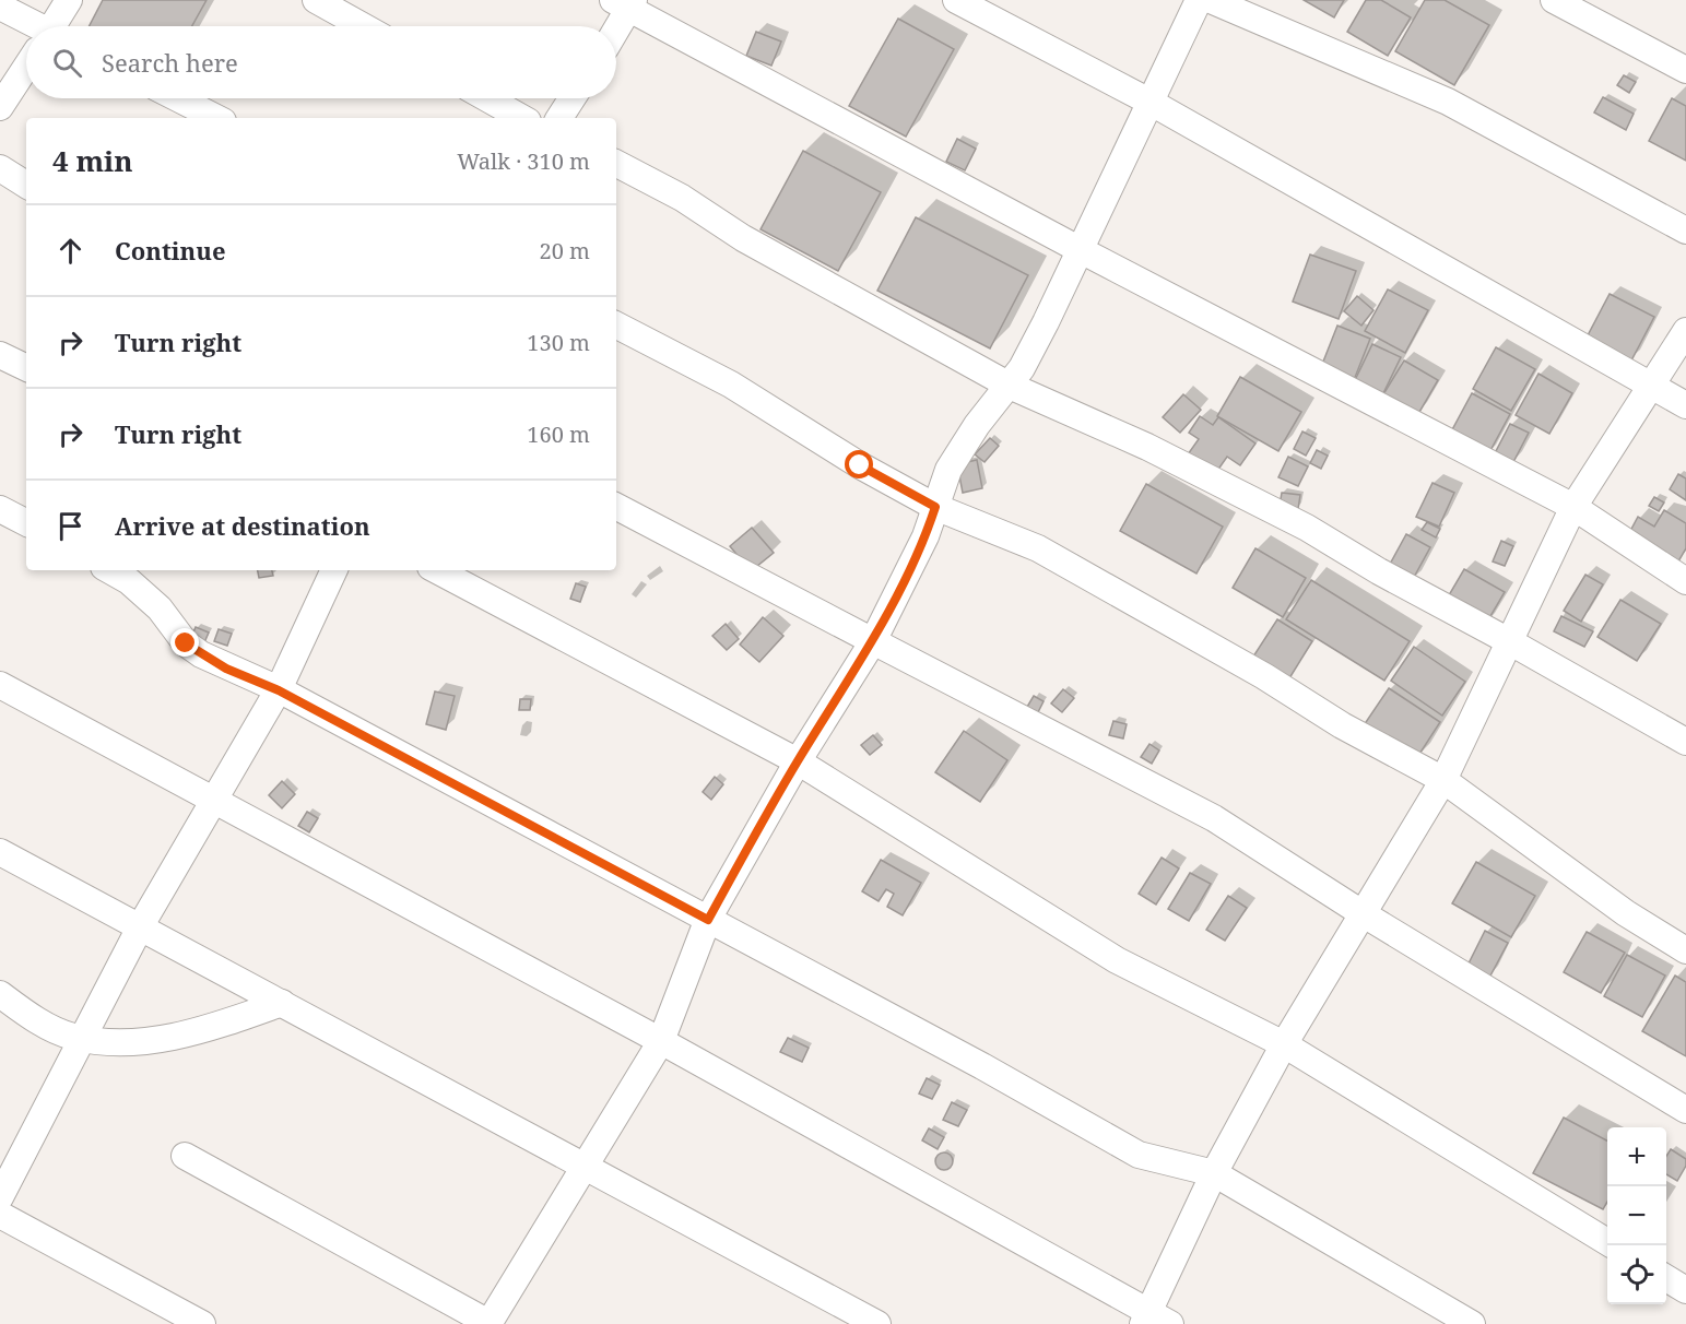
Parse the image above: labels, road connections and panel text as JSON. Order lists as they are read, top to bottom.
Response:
{
  "page": {
    "search": "Search here",
    "heading": ["4 min", "Walk · 310 m"],
    "list": [
      ["Continue", "20 m"],
      ["Turn right", "130 m"],
      ["Turn right", "160 m"],
      "Arrive at destination"
    ],
    "map_buttons": ["+", "−"]
  }
}
